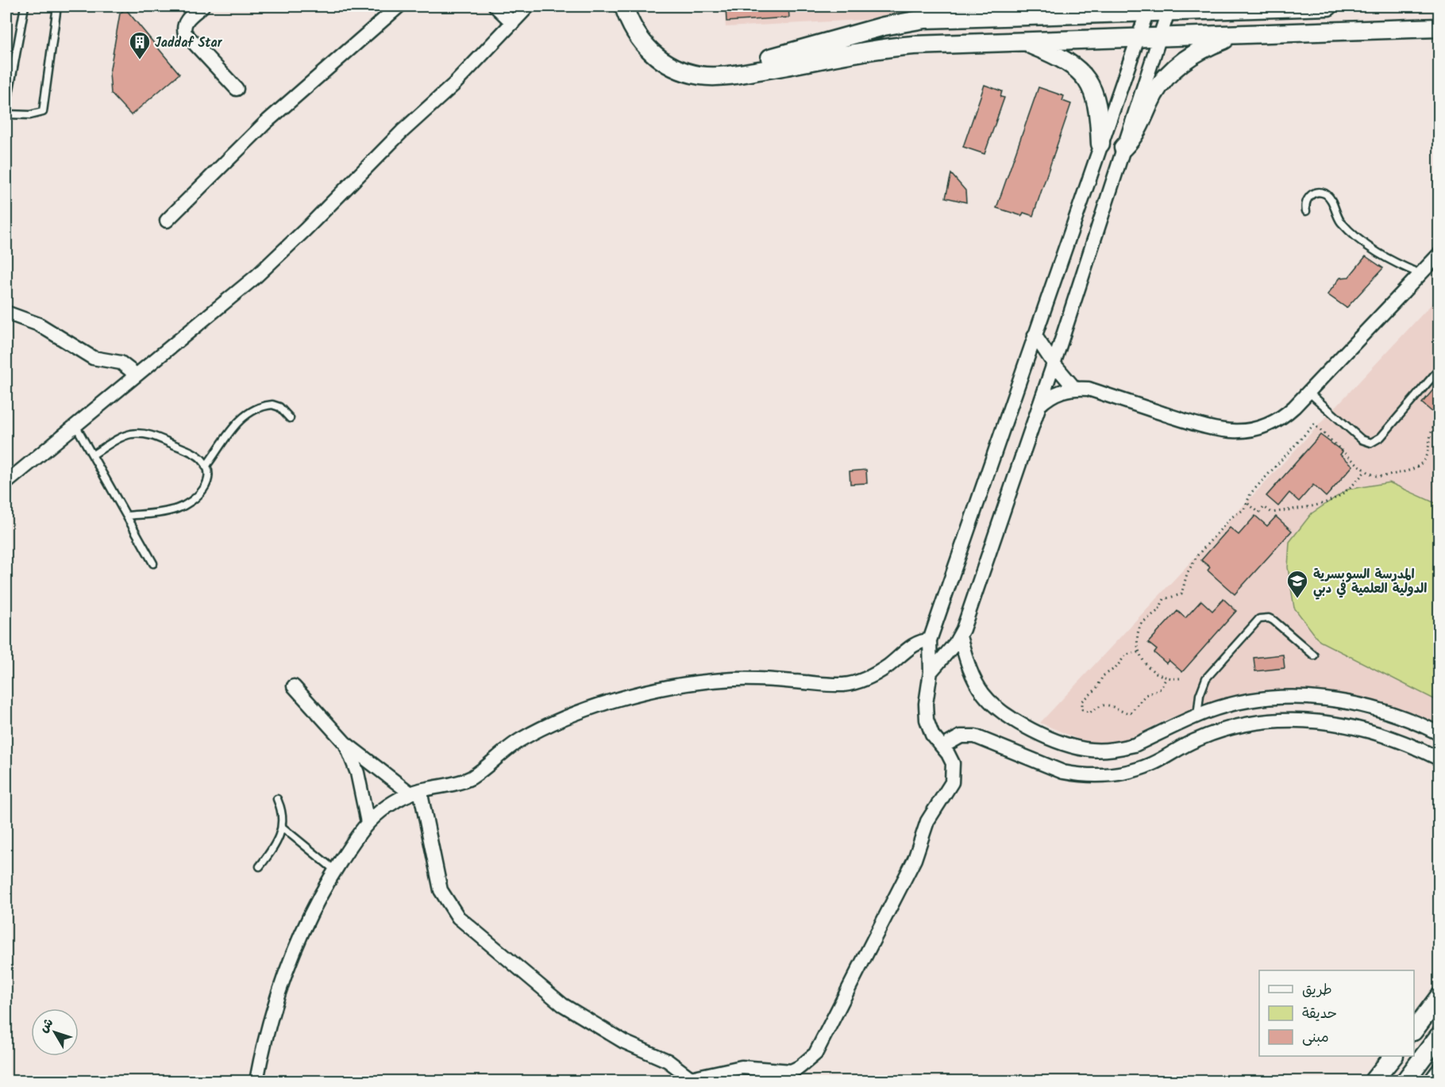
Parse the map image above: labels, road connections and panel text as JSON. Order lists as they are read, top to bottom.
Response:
{
  "places": {
    "building": ["Jaddaf Star"],
    "school or university": ["المدرسة السويسرية الدولية العلمية في دبي"]
  },
  "legend": ["طريق", "حديقة", "مبنى"],
  "north": "top left"
}
